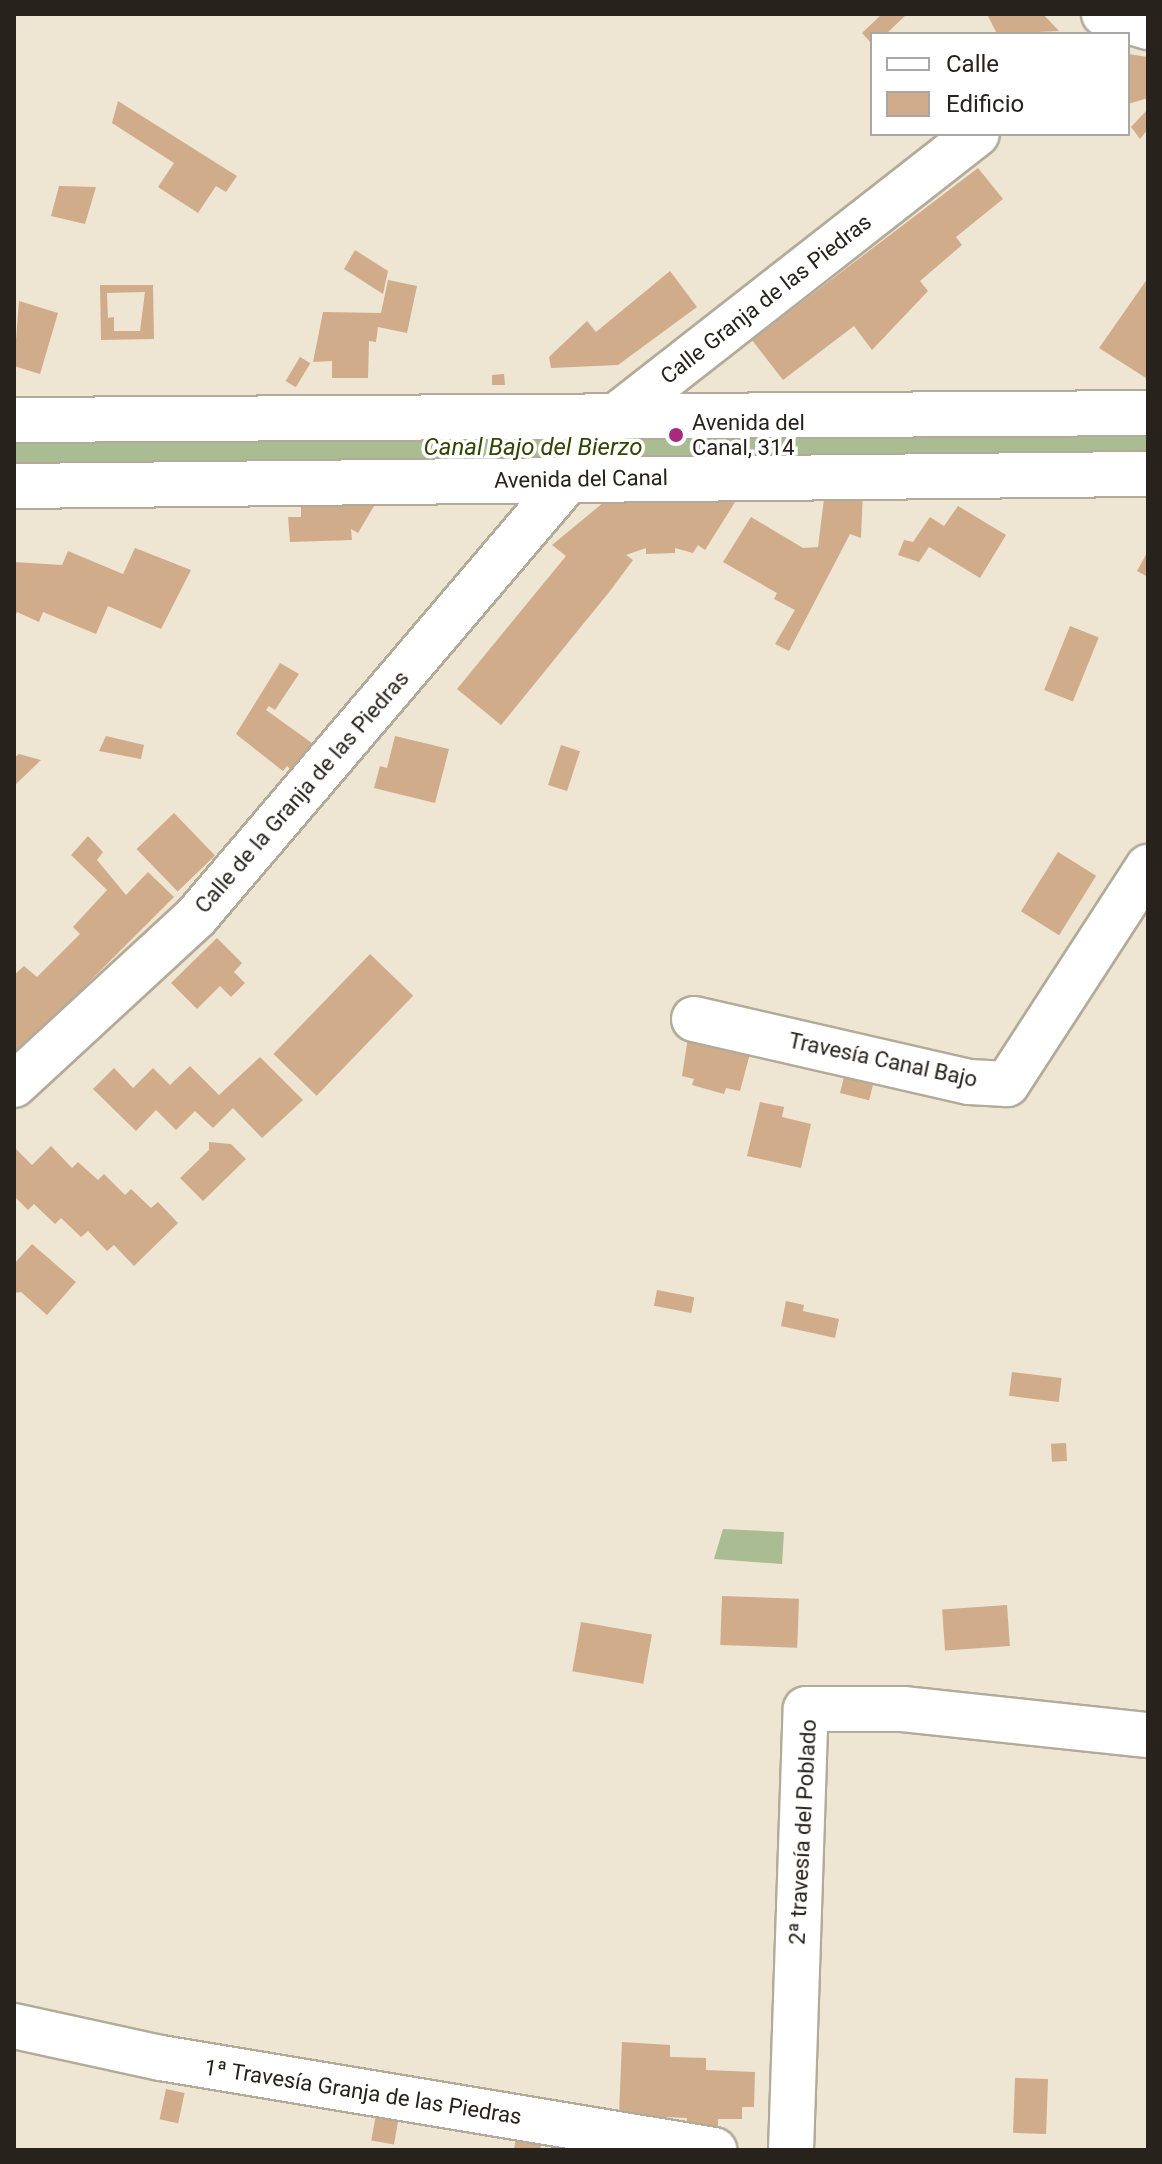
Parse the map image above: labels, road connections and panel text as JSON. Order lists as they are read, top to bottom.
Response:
{
  "streets": {
    "street": [
      "Calle Granja de las Piedras",
      "Avenida del Canal",
      "Calle de la Granja de las Piedras",
      "Travesía Canal Bajo",
      "2ª travesía del Poblado",
      "1ª Travesía Granja de las Piedras"
    ]
  },
  "crossings": [
    ["Calle Granja de las Piedras", "Avenida del Canal"],
    ["Calle Granja de las Piedras", "Calle de la Granja de las Piedras"],
    ["Avenida del Canal", "Calle de la Granja de las Piedras"]
  ],
  "water": ["Canal Bajo del Bierzo"],
  "places": ["Avenida del Canal, 314"],
  "legend": ["Calle", "Edificio"]
}
